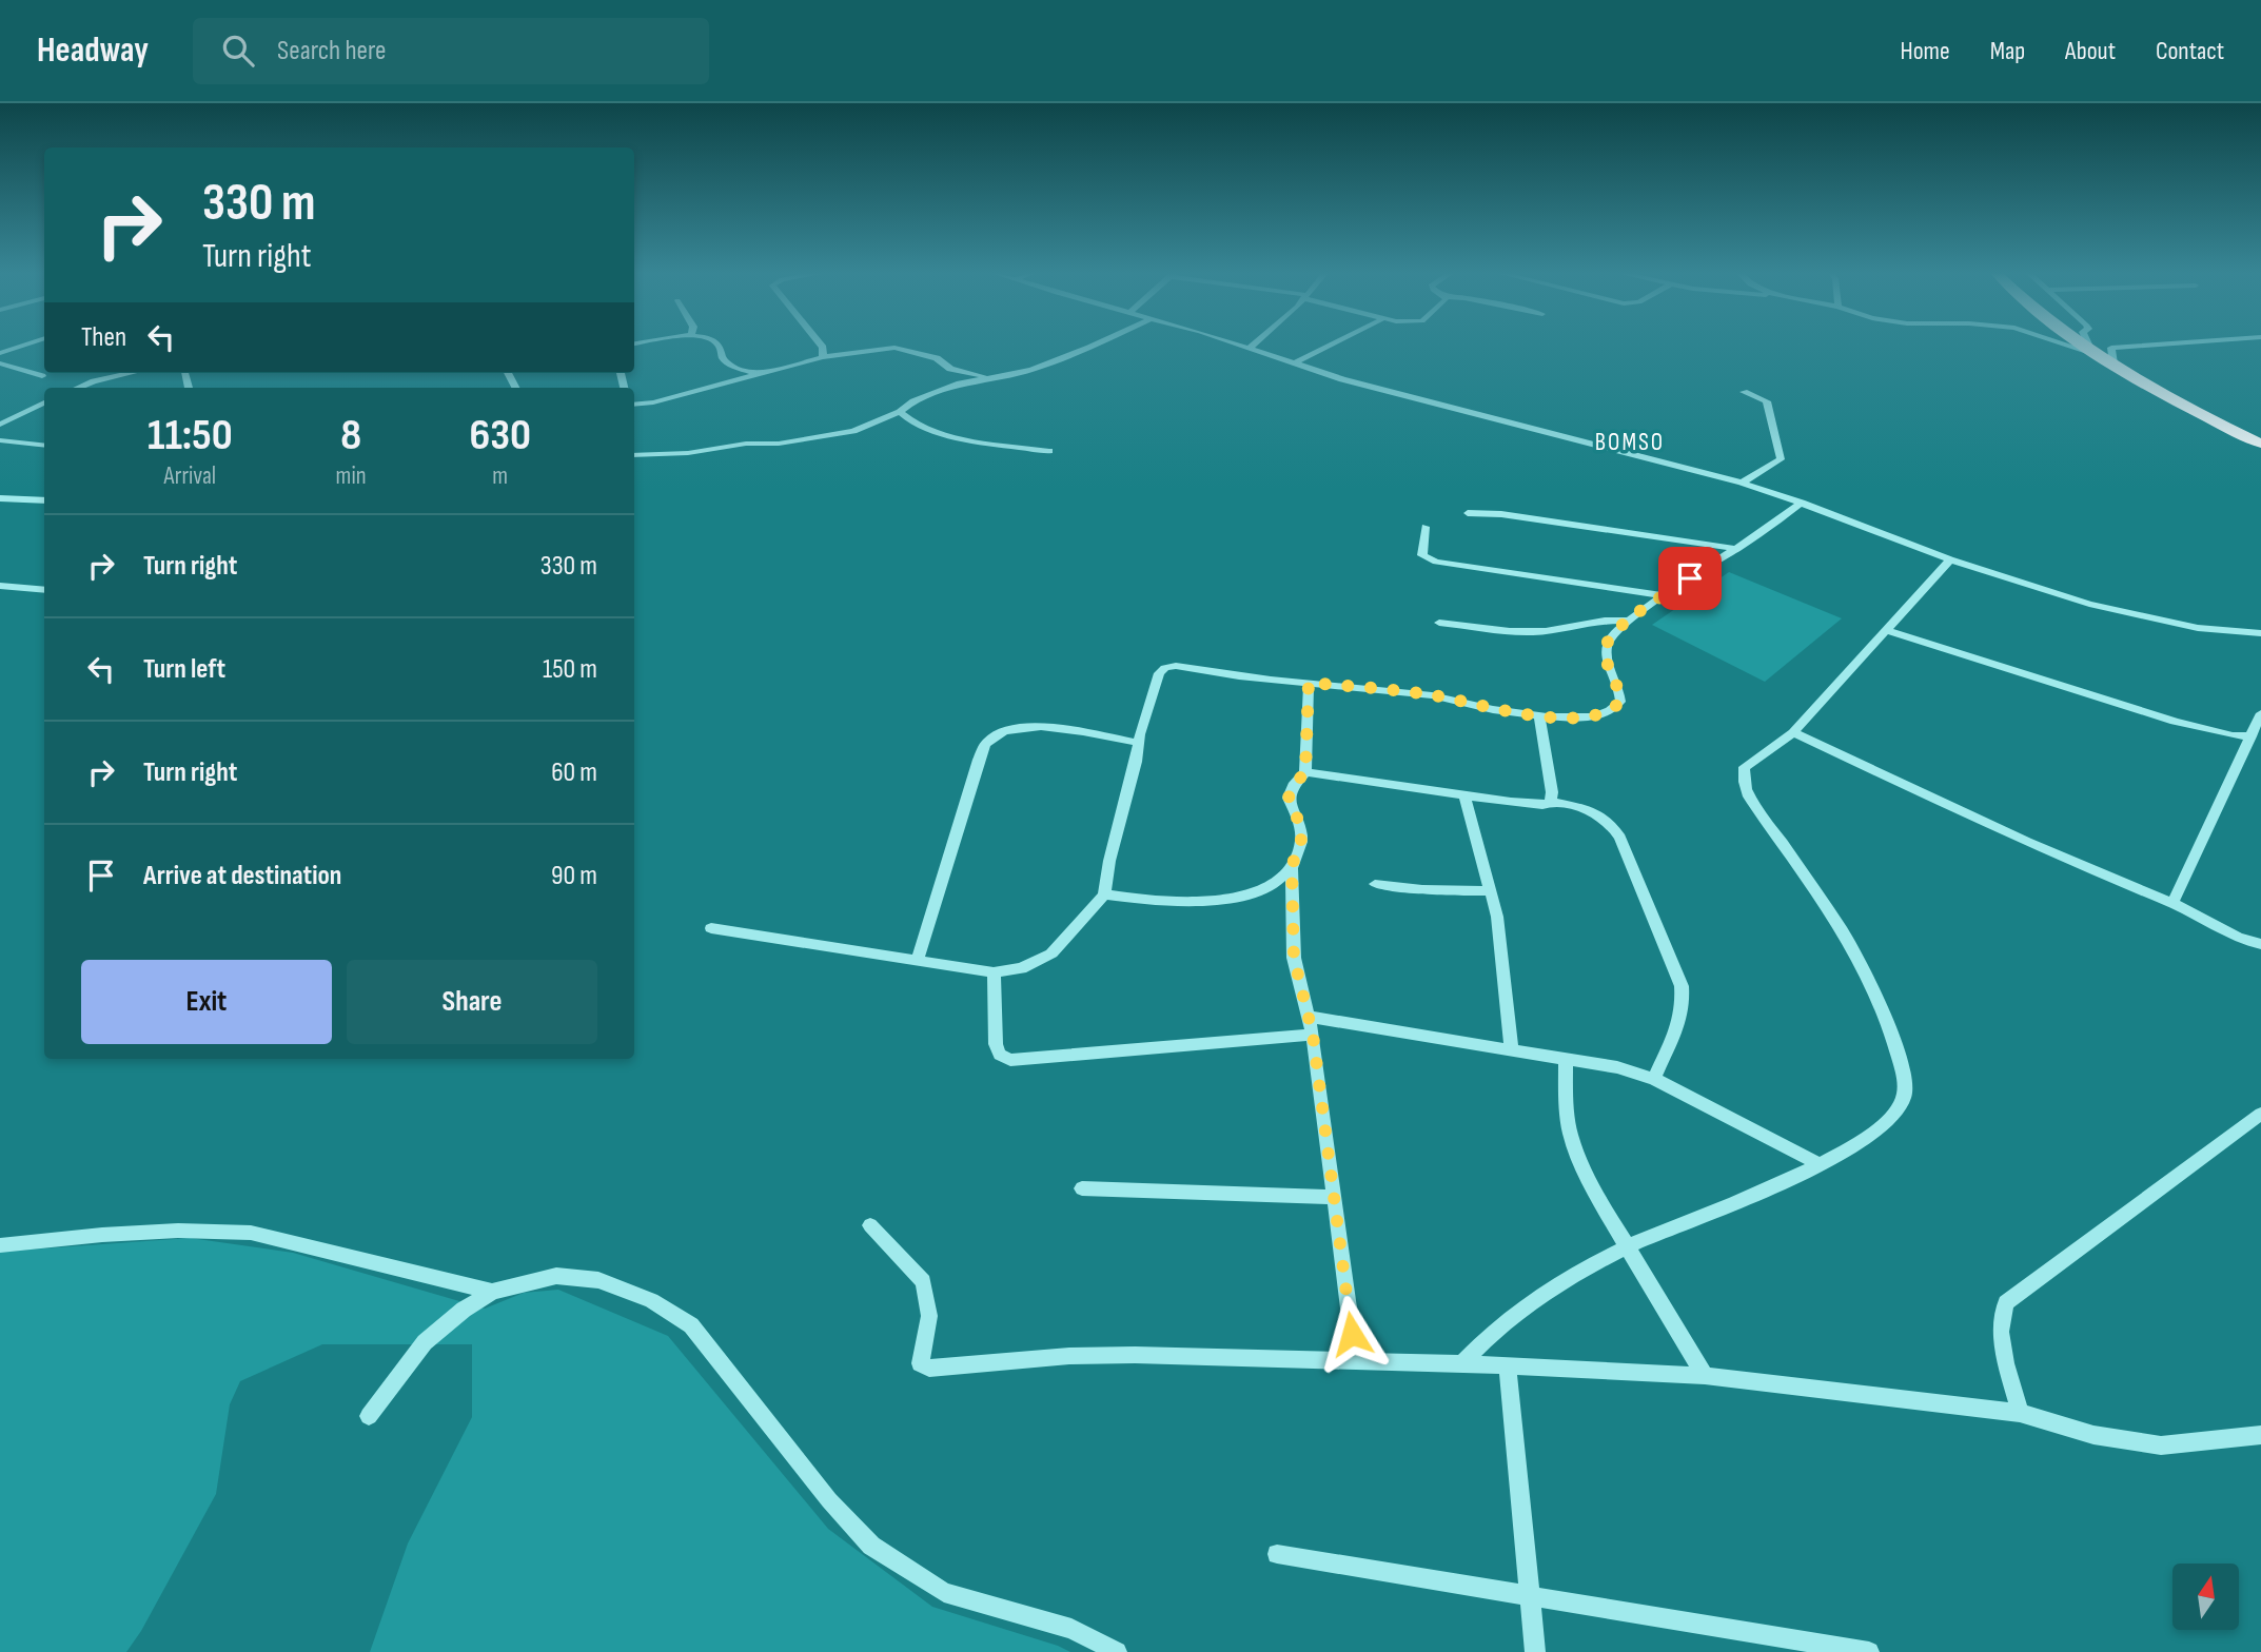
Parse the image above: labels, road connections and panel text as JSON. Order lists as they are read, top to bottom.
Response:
{
  "districts": ["BOMSO"],
  "north": "top",
  "page": {
    "header": "Headway",
    "search": "Search here",
    "nav": [
      "Home",
      "Map",
      "About",
      "Contact"
    ],
    "turn": ["330 m", "Turn right"],
    "then": "Then",
    "eta": [
      "11:50",
      "Arrival",
      "8",
      "min",
      "630",
      "m"
    ],
    "list": [
      {
        "name": "Turn right",
        "value": "330 m"
      },
      {
        "name": "Turn left",
        "value": "150 m"
      },
      {
        "name": "Turn right",
        "value": "60 m"
      },
      {
        "name": "Arrive at destination",
        "value": "90 m"
      }
    ],
    "buttons": ["Exit", "Share"]
  }
}
